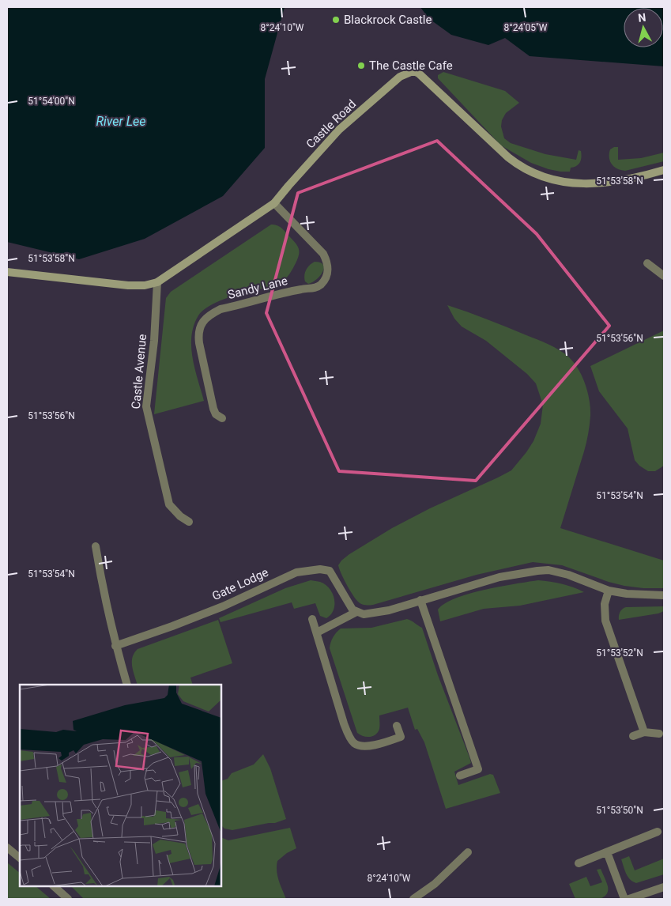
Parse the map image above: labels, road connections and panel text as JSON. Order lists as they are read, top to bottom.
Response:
{
  "streets": {
    "main road": ["Castle Road"],
    "street": ["Sandy Lane", "Castle Avenue", "Gate Lodge"]
  },
  "crossings": [
    ["Castle Road", "Sandy Lane"],
    ["Castle Road", "Castle Avenue"]
  ],
  "water": ["River Lee"],
  "places": ["Blackrock Castle", "The Castle Cafe"],
  "north": "top",
  "coordinates": [
    "8°24'10\"W",
    "8°24'05\"W",
    "51°54'00\"N",
    "51°53'58\"N",
    "51°53'56\"N",
    "51°53'54\"N",
    "51°53'52\"N",
    "51°53'50\"N"
  ]
}
